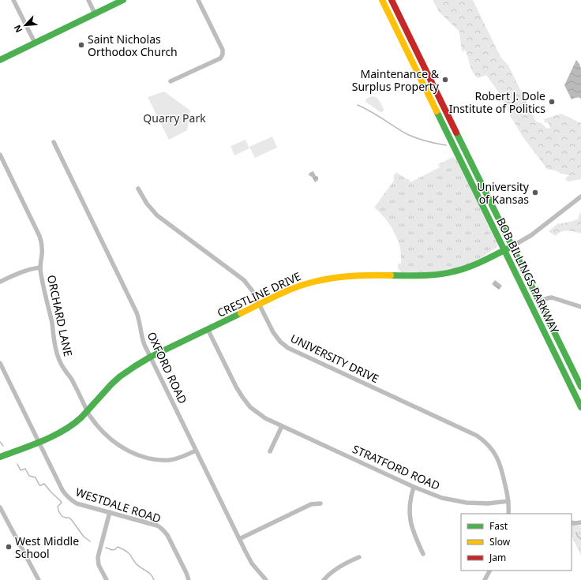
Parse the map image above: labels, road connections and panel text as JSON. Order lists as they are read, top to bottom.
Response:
{
  "streets": {
    "main road": ["BOB BILLINGS PARKWAY", "CRESTLINE DRIVE"],
    "street": [
      "ORCHARD LANE",
      "UNIVERSITY DRIVE",
      "OXFORD ROAD",
      "STRATFORD ROAD",
      "WESTDALE ROAD"
    ]
  },
  "crossings": [
    ["BOB BILLINGS PARKWAY", "CRESTLINE DRIVE"],
    ["CRESTLINE DRIVE", "ORCHARD LANE"],
    ["CRESTLINE DRIVE", "UNIVERSITY DRIVE"],
    ["CRESTLINE DRIVE", "OXFORD ROAD"],
    ["CRESTLINE DRIVE", "STRATFORD ROAD"],
    ["CRESTLINE DRIVE", "WESTDALE ROAD"],
    ["ORCHARD LANE", "OXFORD ROAD"],
    ["UNIVERSITY DRIVE", "STRATFORD ROAD"]
  ],
  "parks": ["Quarry Park"],
  "places": [
    "Saint Nicholas Orthodox Church",
    "Maintenance & Surplus Property",
    "Robert J. Dole Institute of Politics",
    "University of Kansas",
    "West Middle School"
  ],
  "legend": ["Fast", "Slow", "Jam"],
  "north": "bottom left"
}
